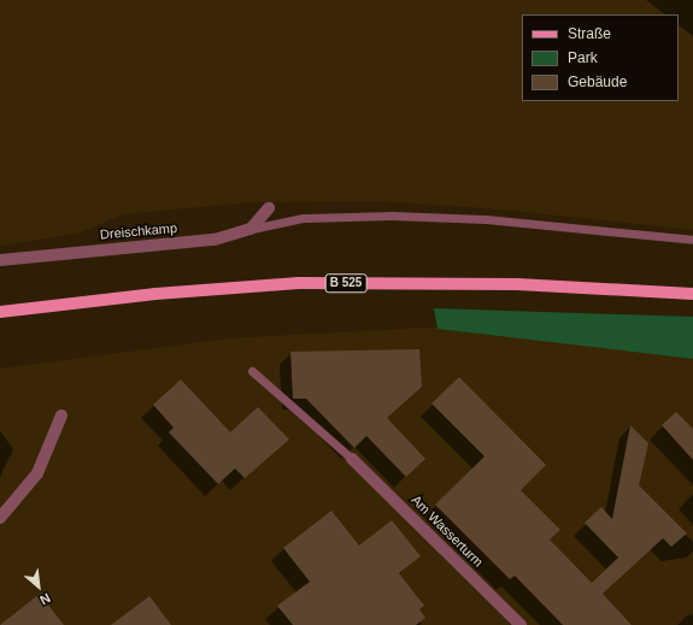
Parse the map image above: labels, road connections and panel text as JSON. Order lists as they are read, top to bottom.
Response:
{
  "streets": {
    "main road": ["B 525"],
    "street": ["Dreischkamp", "Am Wasserturm"]
  },
  "legend": ["Straße", "Park", "Gebäude"],
  "north": "bottom right"
}
